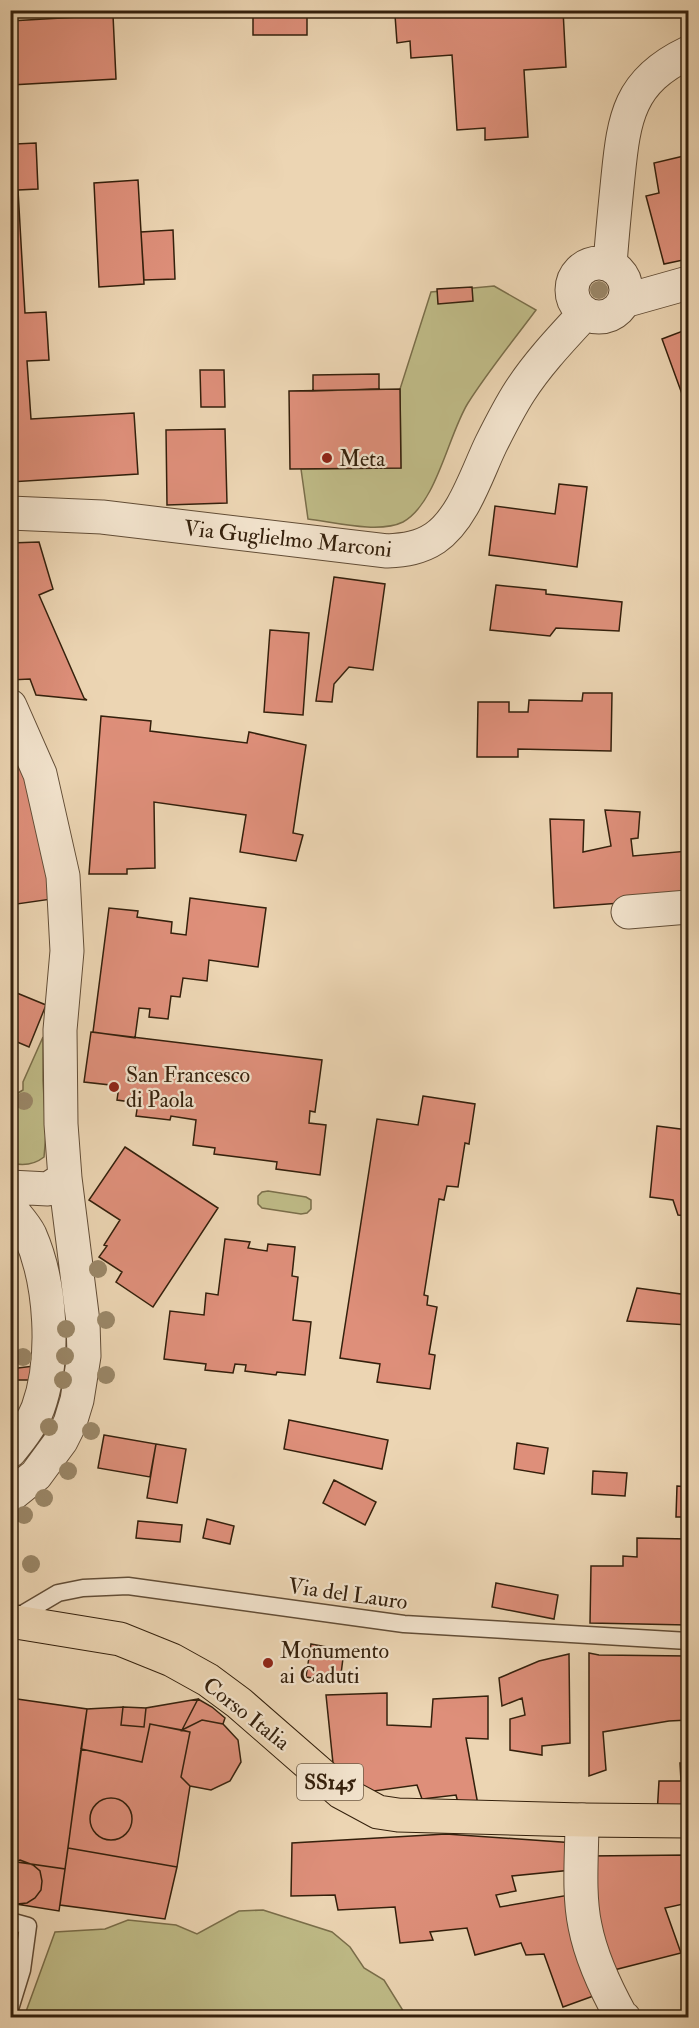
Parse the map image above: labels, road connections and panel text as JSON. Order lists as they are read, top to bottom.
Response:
{
  "streets": {
    "main road": ["Corso Italia", "SS145"],
    "street": ["Via Guglielmo Marconi"],
    "lane": ["Via del Lauro"]
  },
  "crossings": [
    ["Via del Lauro", "Corso Italia"]
  ],
  "places": ["Meta", "San Francesco di Paola", "Monumento ai Caduti"]
}
